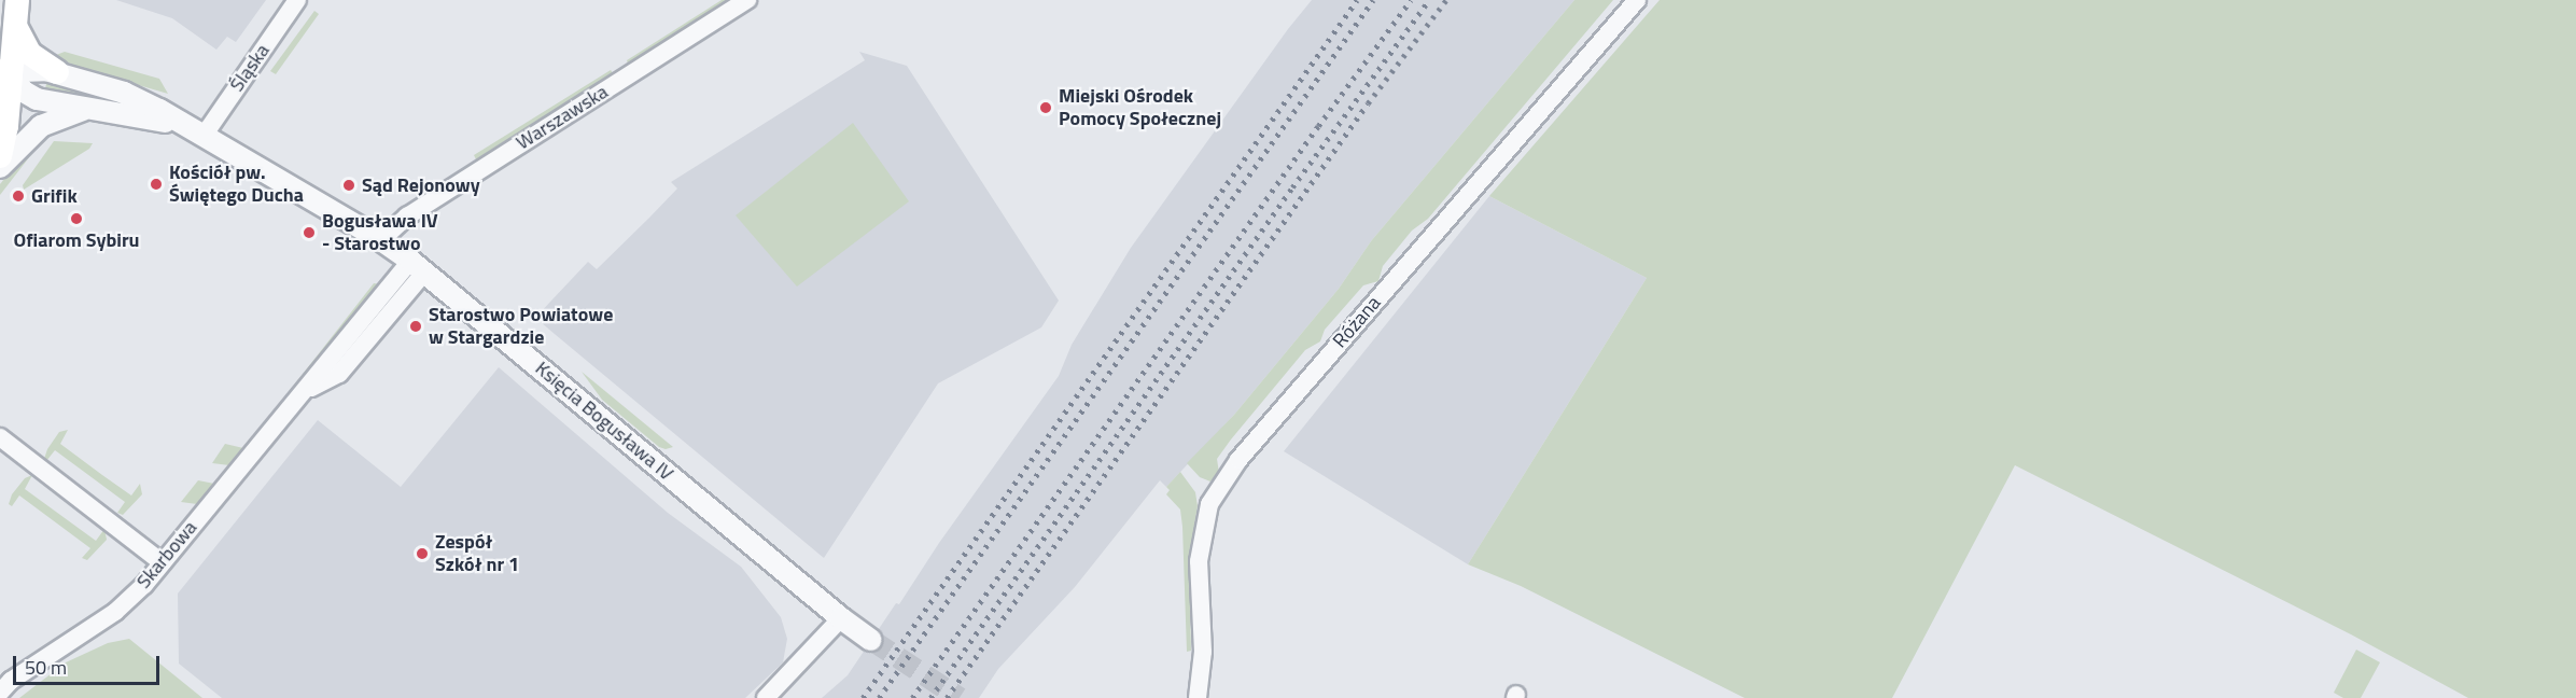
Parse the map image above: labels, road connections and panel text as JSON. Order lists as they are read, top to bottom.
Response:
{
  "streets": {
    "street": [
      "Śląska",
      "Warszawska",
      "Różana",
      "Księcia Bogusława IV",
      "Skarbowa"
    ]
  },
  "crossings": [
    ["Śląska", "Księcia Bogusława IV"],
    ["Warszawska", "Księcia Bogusława IV"],
    ["Księcia Bogusława IV", "Skarbowa"]
  ],
  "places": [
    "Miejski Ośrodek Pomocy Społecznej",
    "Kościół pw. Świętego Ducha",
    "Sąd Rejonowy",
    "Grifik",
    "Ofiarom Sybiru",
    "Bogusława IV - Starostwo",
    "Starostwo Powiatowe w Stargardzie",
    "Zespół Szkół nr 1"
  ],
  "scale_bar": "50 m"
}
